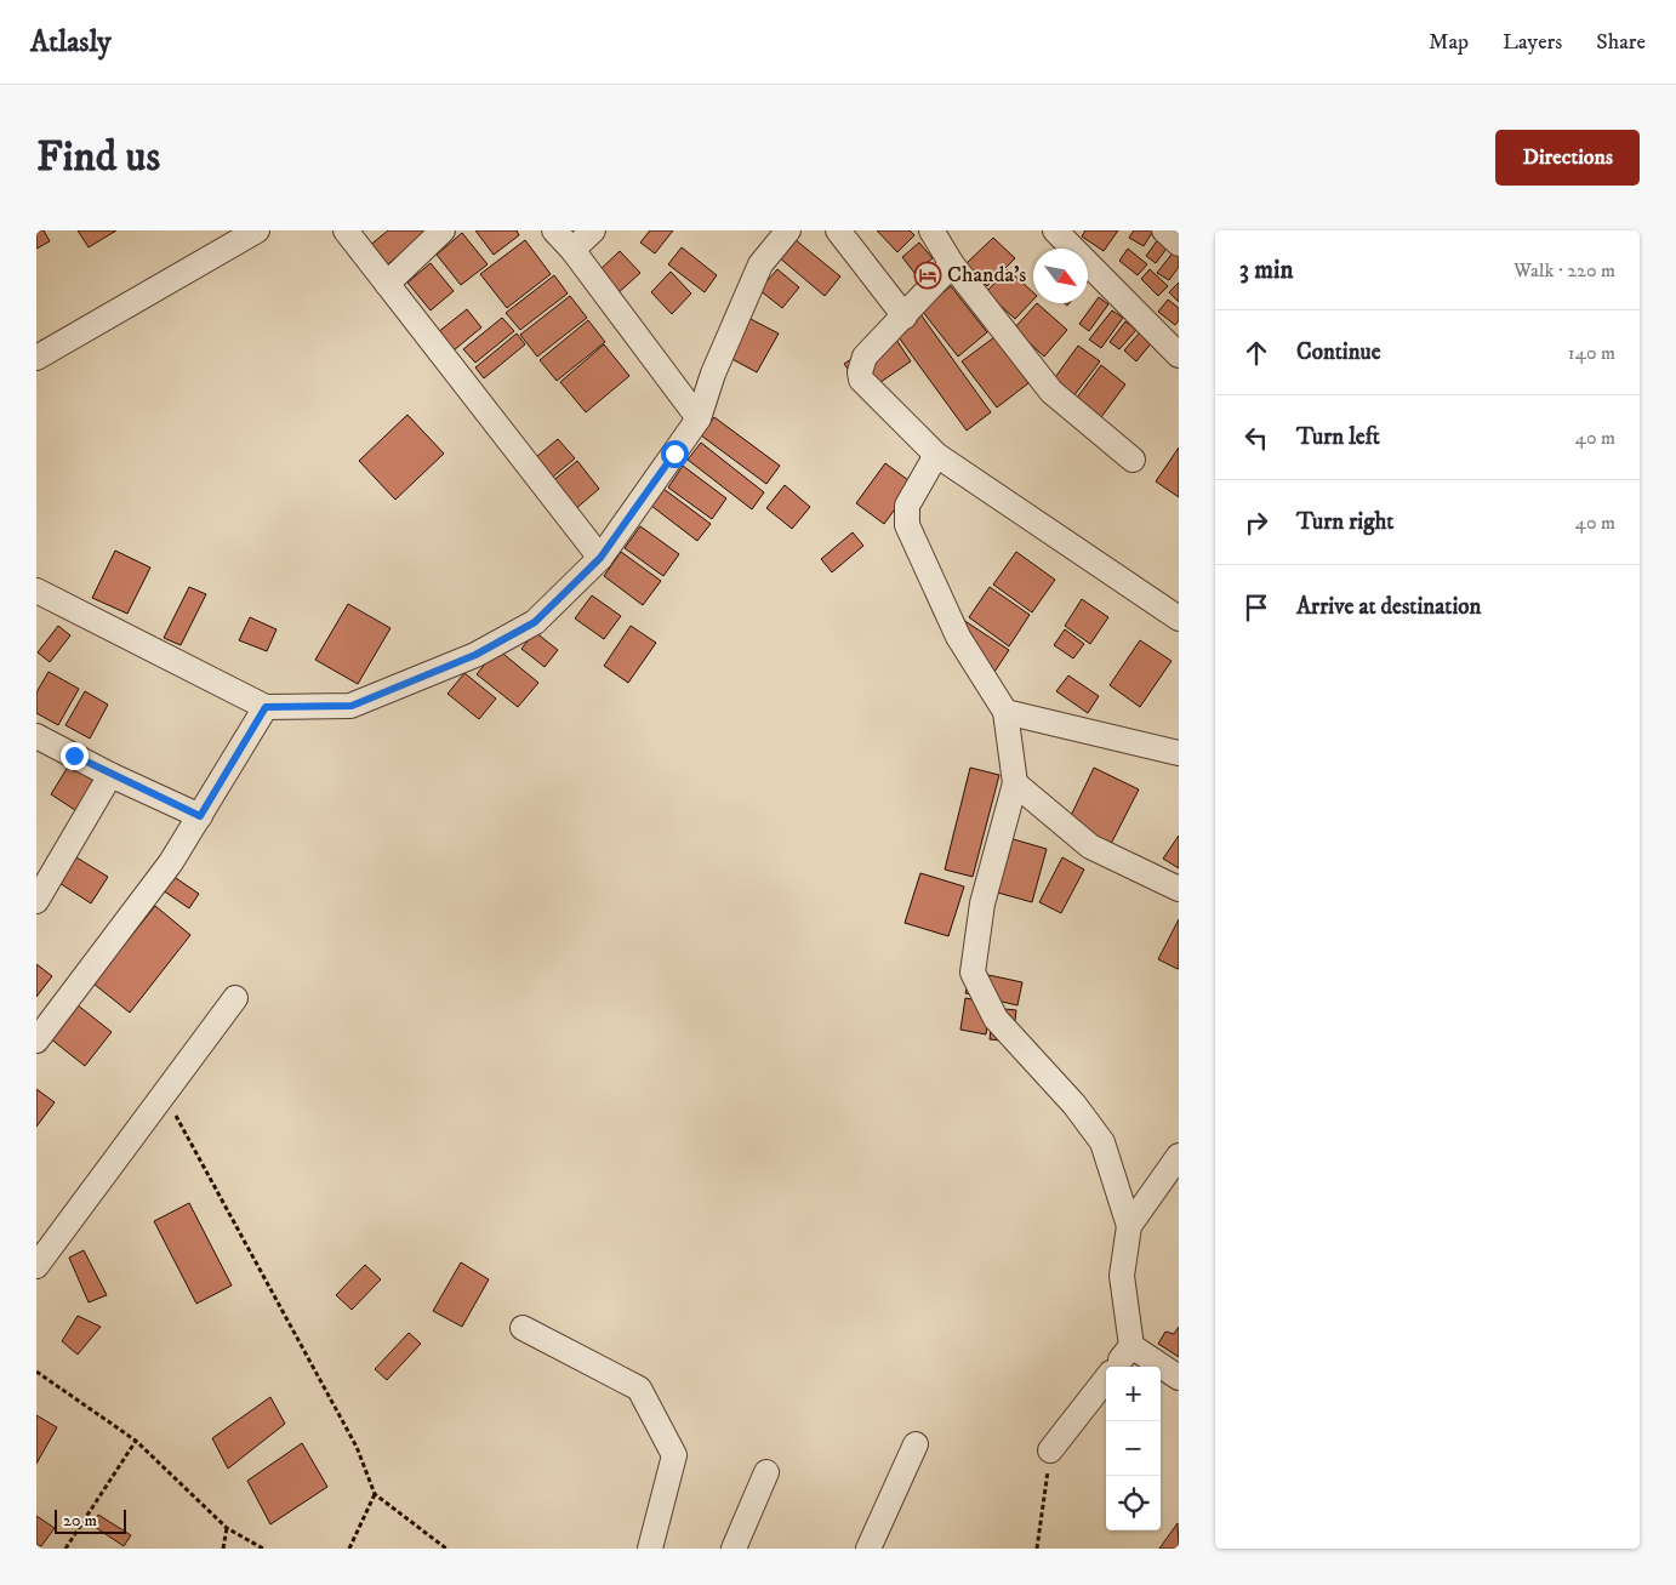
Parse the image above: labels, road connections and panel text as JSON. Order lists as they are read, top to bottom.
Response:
{
  "places": {
    "hotel": ["Chanda's"]
  },
  "scale_bar": "20 m",
  "north": "bottom right",
  "page": {
    "header": "Atlasly",
    "nav": ["Map", "Layers", "Share"],
    "buttons": "Directions",
    "title": "Find us",
    "heading": ["3 min", "Walk · 220 m"],
    "list": [
      ["Continue", "140 m"],
      ["Turn left", "40 m"],
      ["Turn right", "40 m"],
      "Arrive at destination"
    ],
    "map_buttons": ["+", "−"],
    "scale": "20 m"
  }
}
